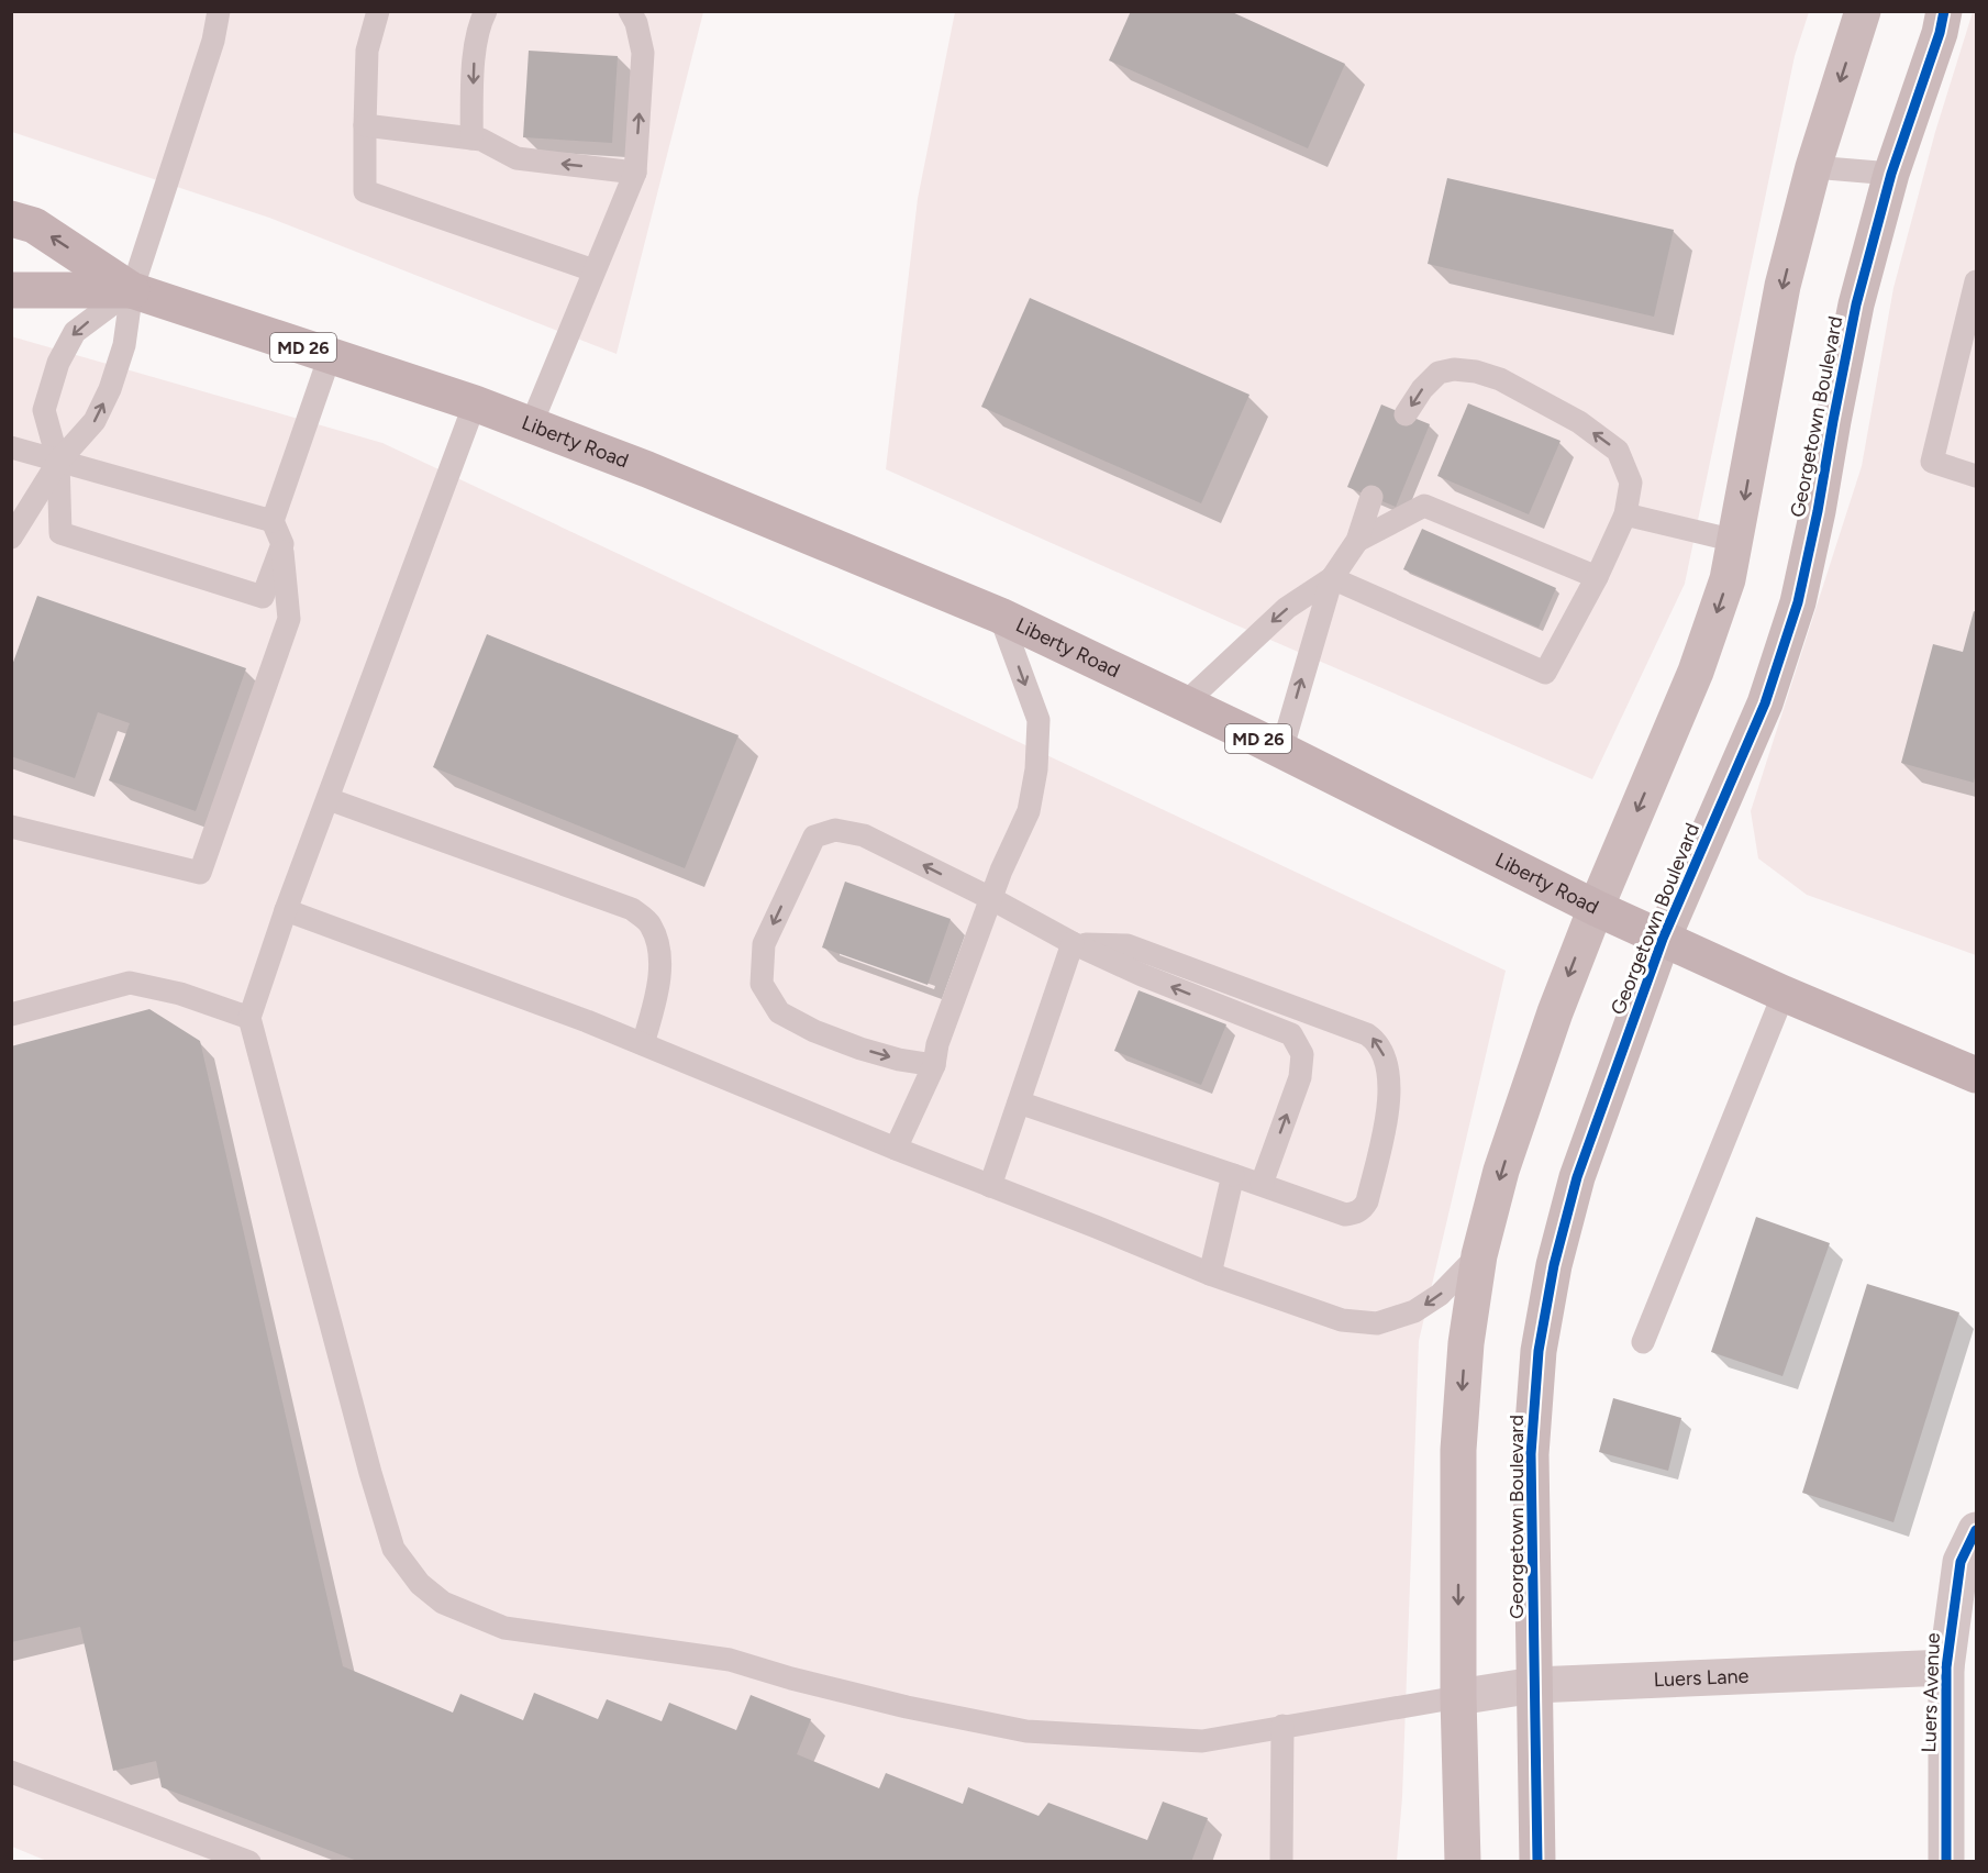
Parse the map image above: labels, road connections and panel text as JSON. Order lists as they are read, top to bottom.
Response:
{
  "streets": {
    "main road": ["MD 26", "Liberty Road"],
    "street": ["Georgetown Boulevard", "Luers Lane", "Luers Avenue"]
  },
  "crossings": [
    ["Georgetown Boulevard", "Liberty Road"],
    ["Georgetown Boulevard", "Luers Lane"],
    ["Luers Lane", "Luers Avenue"]
  ]
}
